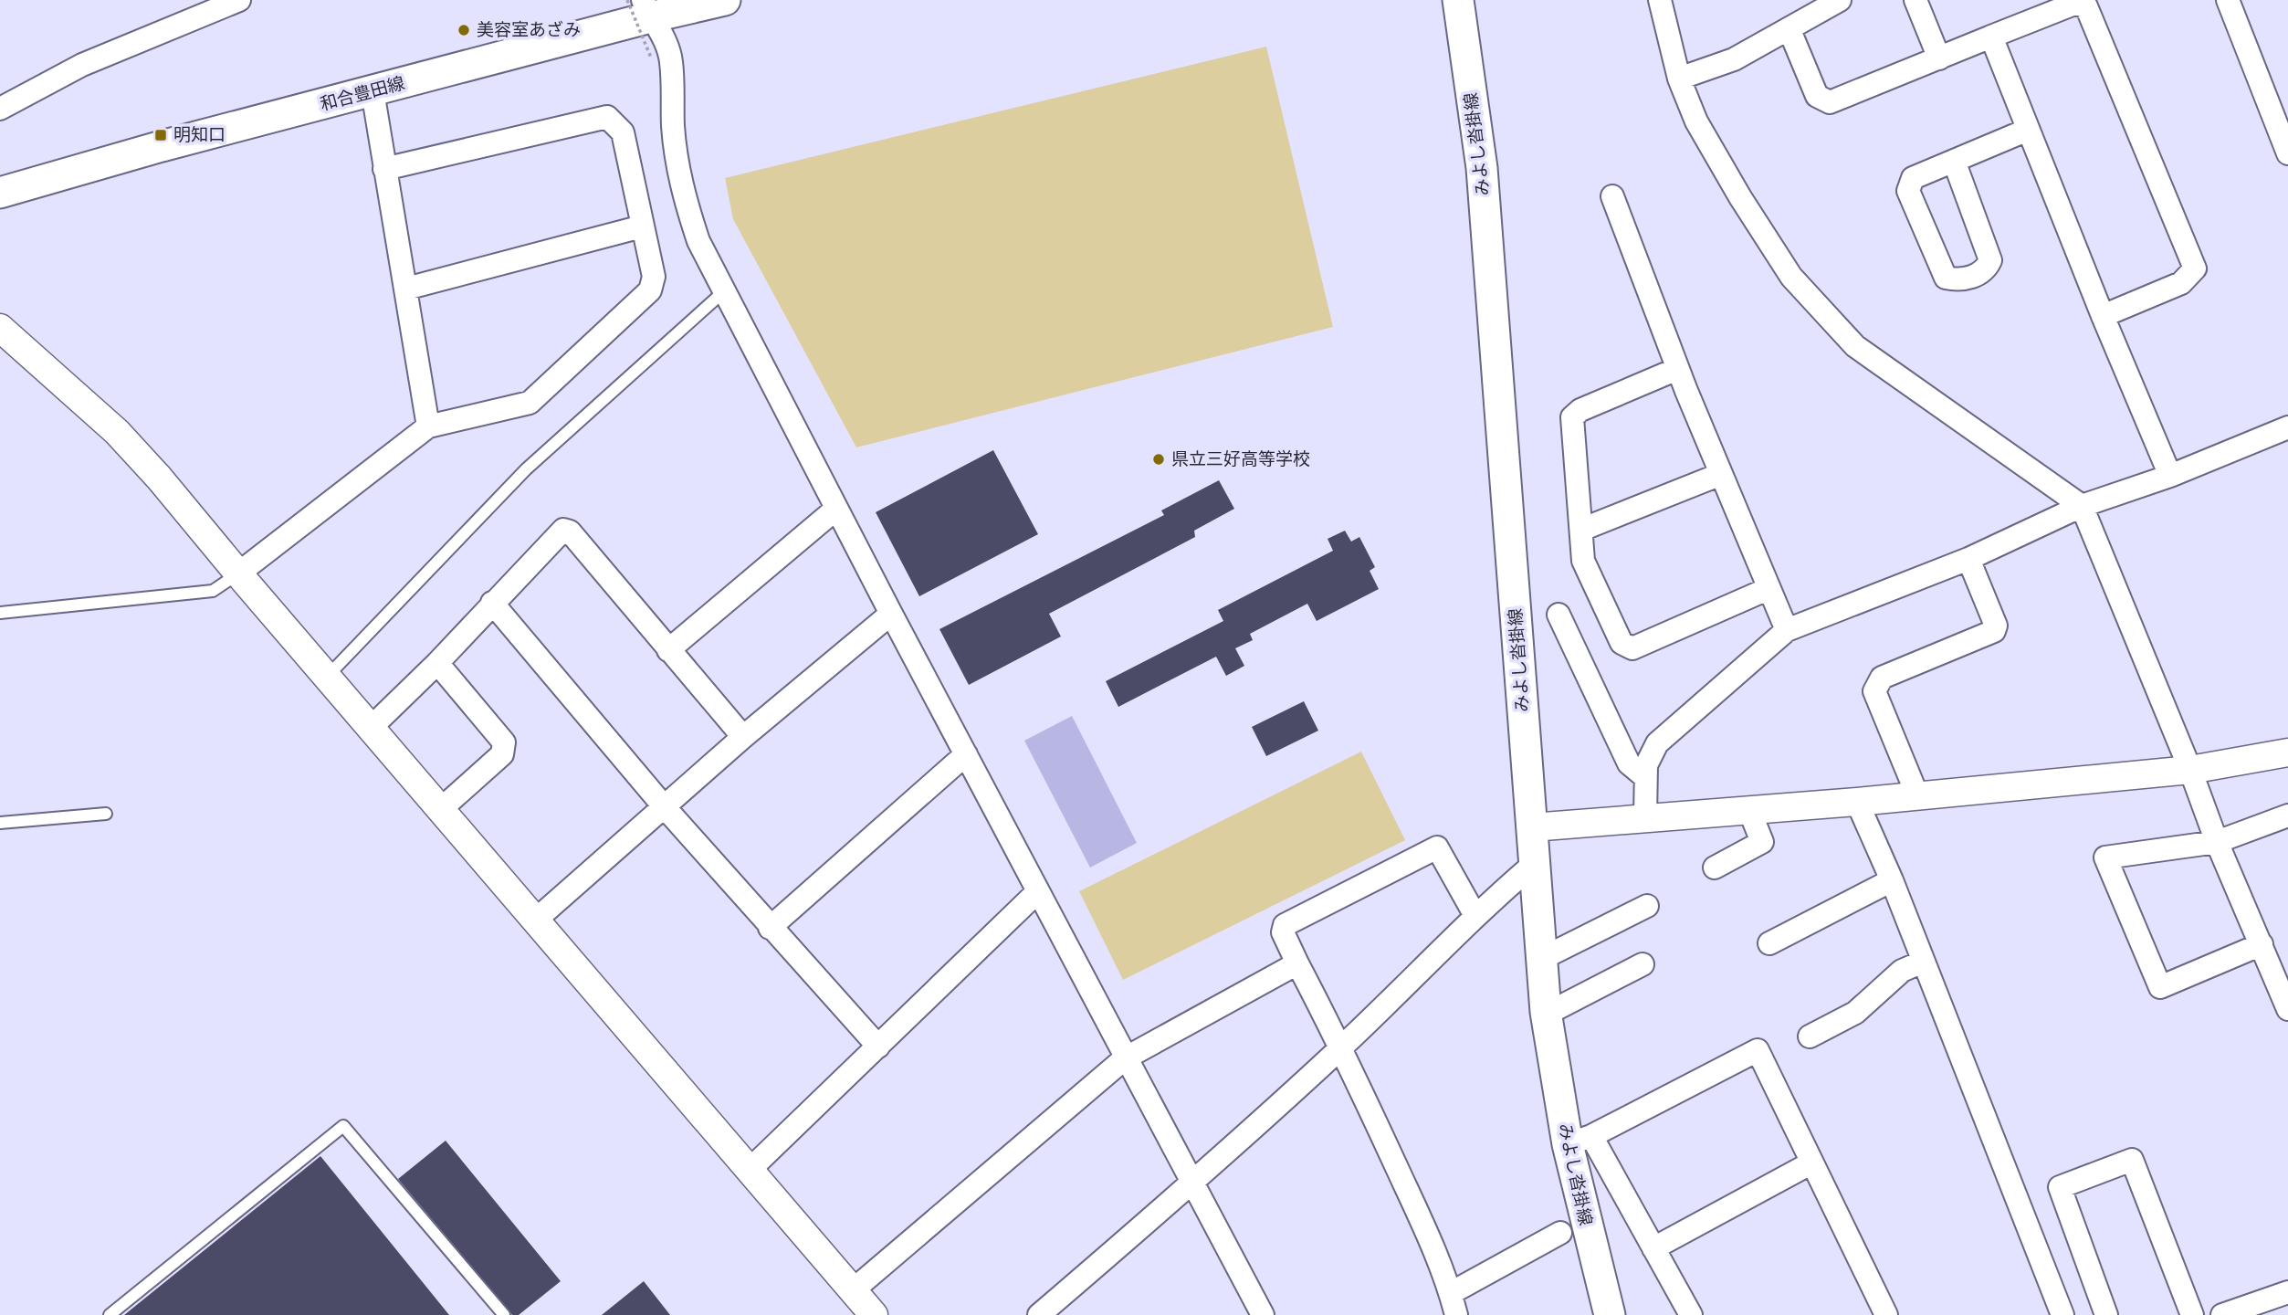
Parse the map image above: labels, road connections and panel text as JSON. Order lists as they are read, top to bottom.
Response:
{
  "streets": {
    "main road": ["和合豊田線", "みよし沓掛線"]
  },
  "places": {
    "other": ["美容室あざみ", "県立三好高等学校"],
    "transit": ["明知口"]
  }
}
